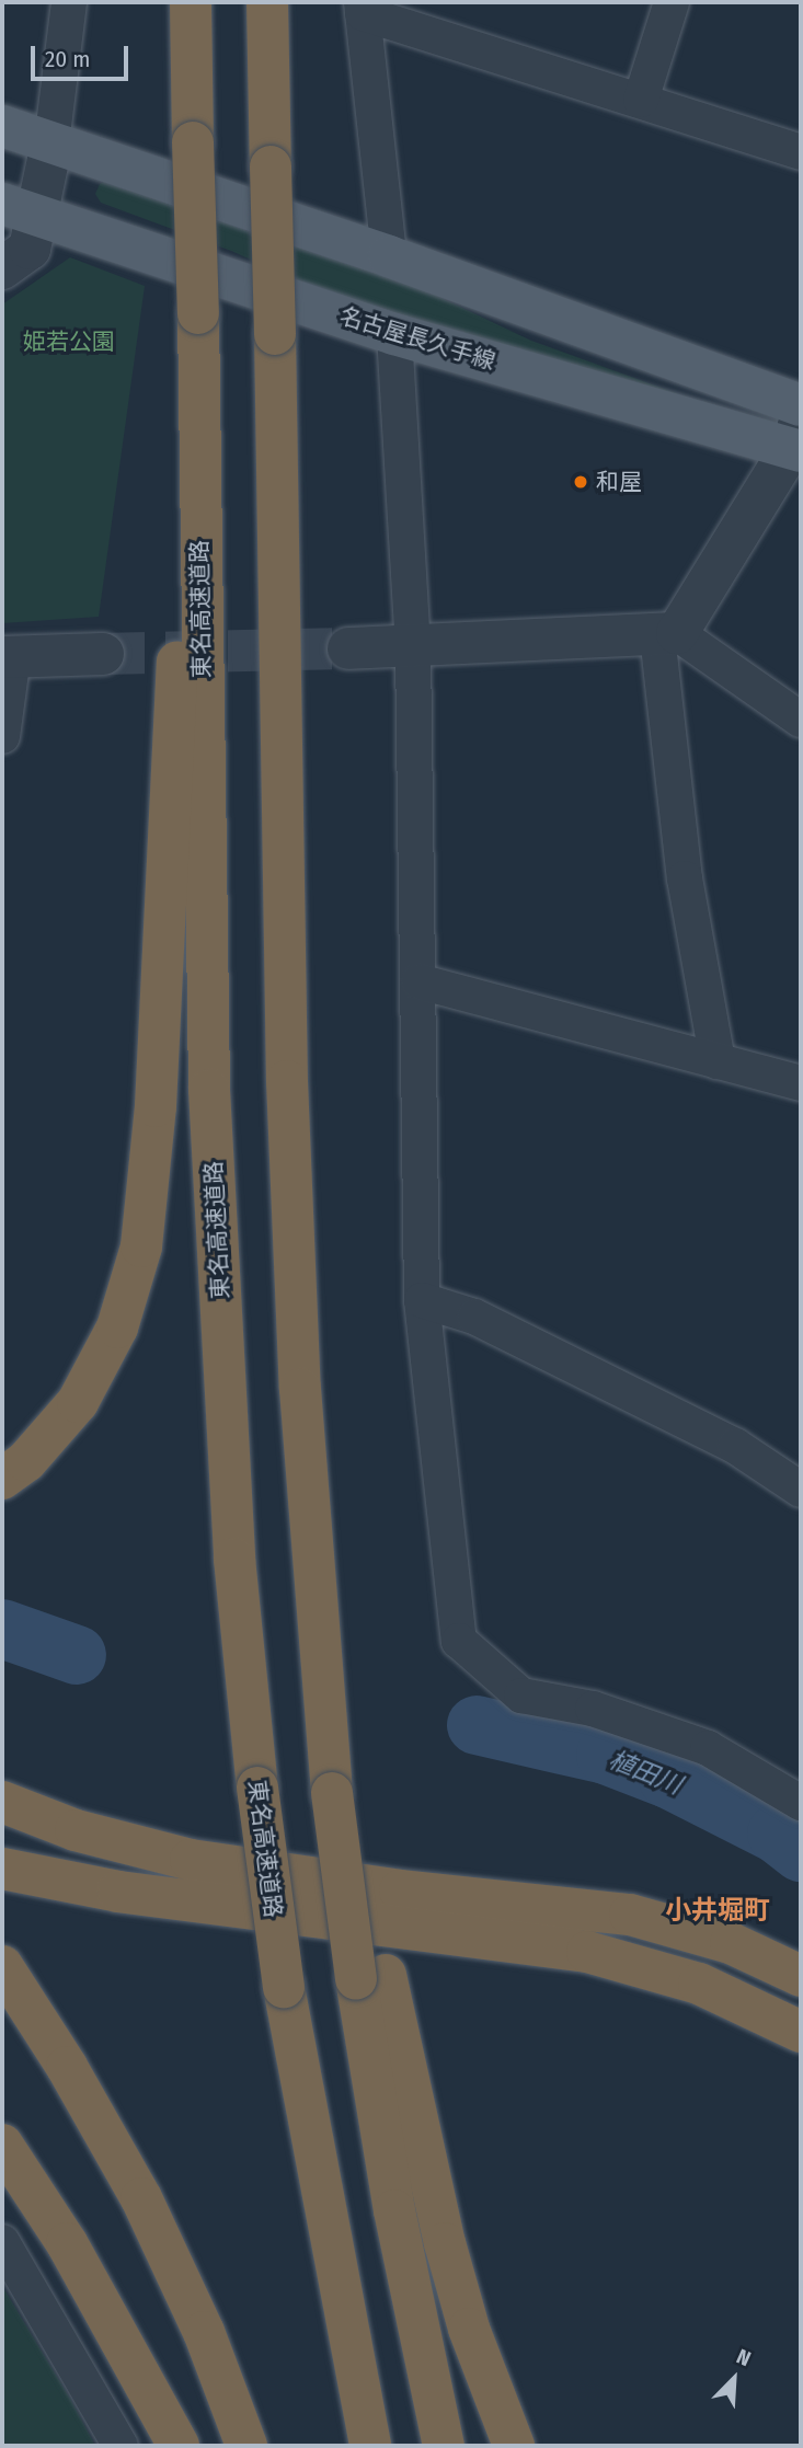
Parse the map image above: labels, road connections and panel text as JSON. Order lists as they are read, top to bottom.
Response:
{
  "streets": {
    "highway": ["東名高速道路"],
    "main road": ["名古屋長久手線"]
  },
  "districts": ["小井堀町"],
  "water": ["植田川"],
  "parks": ["姫若公園"],
  "places": ["和屋"],
  "scale_bar": "20 m",
  "north": "top right"
}
